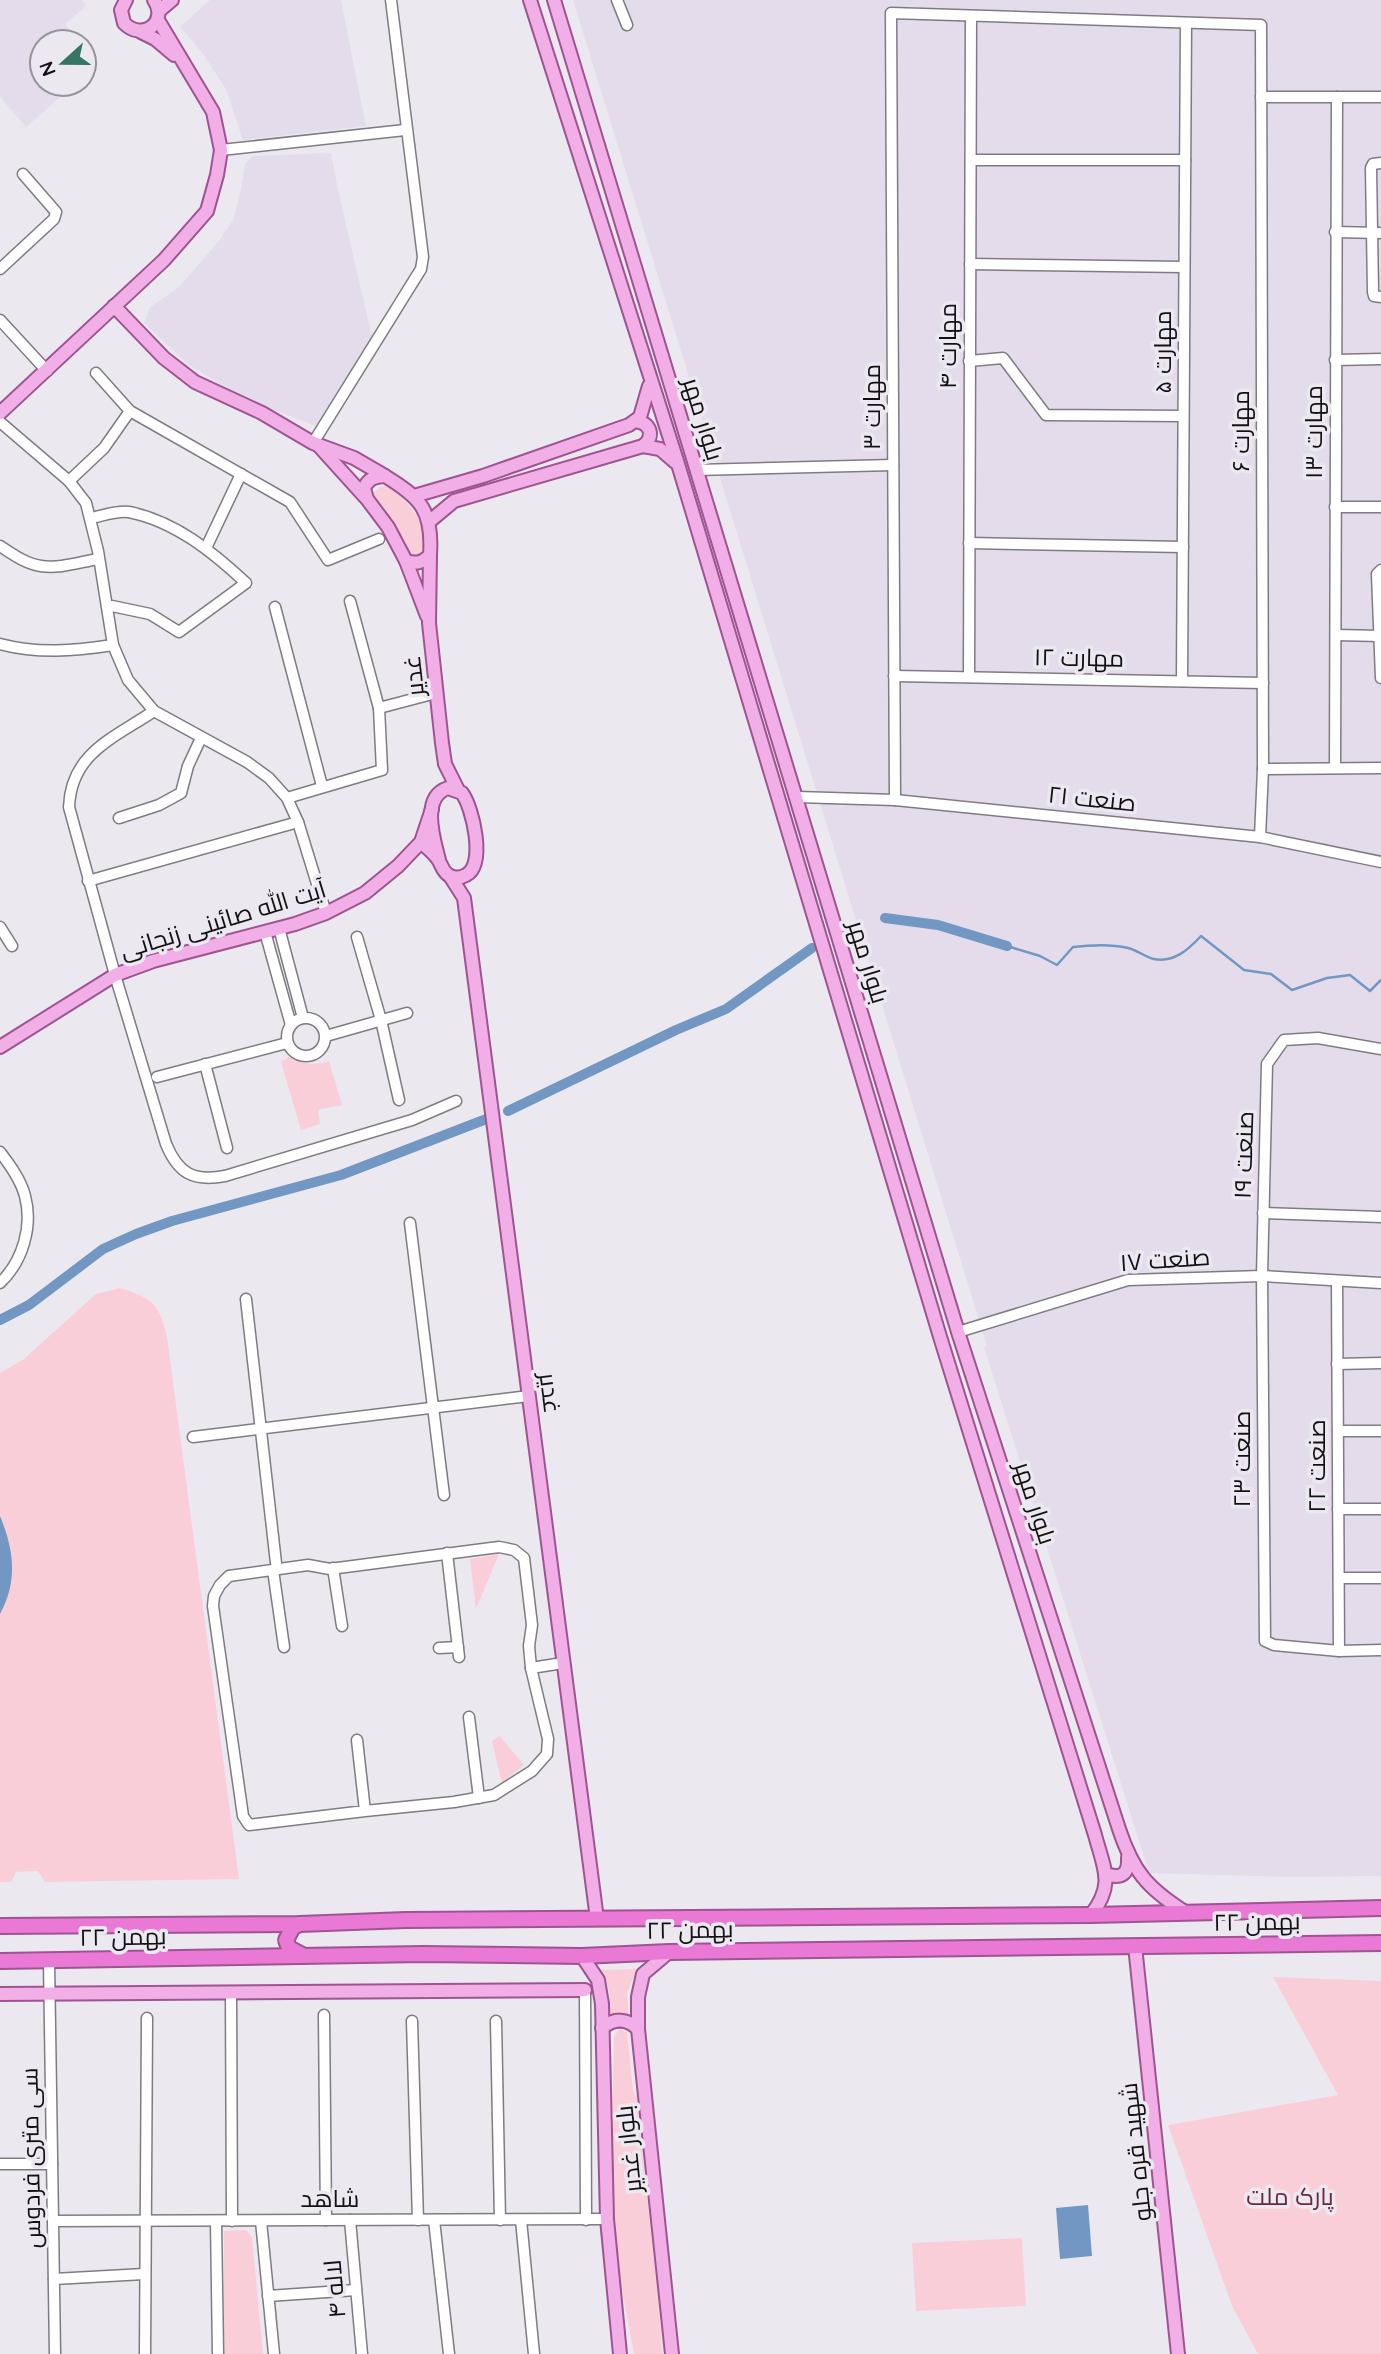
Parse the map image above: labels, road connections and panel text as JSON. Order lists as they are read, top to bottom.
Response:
{
  "streets": {
    "highway": ["۲۲ بهمن"],
    "main road": [
      "بلوار مهر",
      "غدیر",
      "آیت الله صائینی زنجانی",
      "بلوار غدیر",
      "شهید قره جلو"
    ],
    "street": [
      "مهارت ۴",
      "مهارت ۵",
      "مهارت ۳",
      "مهارت ۶",
      "مهارت ۱۳",
      "مهارت ۱۲",
      "صنعت ۲۱",
      "صنعت ۱۹",
      "صنعت ۱۷",
      "صنعت ۲۳",
      "صنعت ۲۲",
      "سی متری فردوس",
      "شاهد",
      "لاله ۴"
    ]
  },
  "crossings": [
    ["مهارت ۴", "مهارت ۳"],
    ["مهارت ۴", "مهارت ۱۲"],
    ["مهارت ۵", "مهارت ۶"],
    ["مهارت ۵", "مهارت ۱۲"],
    ["مهارت ۳", "مهارت ۱۲"],
    ["مهارت ۳", "صنعت ۲۱"],
    ["بلوار مهر", "صنعت ۲۱"],
    ["بلوار مهر", "صنعت ۱۷"],
    ["بلوار مهر", "۲۲ بهمن"],
    ["مهارت ۶", "مهارت ۱۲"],
    ["مهارت ۶", "صنعت ۲۱"],
    ["غدیر", "آیت الله صائینی زنجانی"],
    ["غدیر", "۲۲ بهمن"],
    ["صنعت ۱۹", "صنعت ۱۷"],
    ["صنعت ۱۹", "صنعت ۲۳"],
    ["صنعت ۱۷", "صنعت ۲۳"],
    ["صنعت ۱۷", "صنعت ۲۲"],
    ["صنعت ۲۳", "صنعت ۲۲"],
    ["۲۲ بهمن", "بلوار غدیر"],
    ["۲۲ بهمن", "شهید قره جلو"],
    ["۲۲ بهمن", "سی متری فردوس"],
    ["بلوار غدیر", "شاهد"],
    ["سی متری فردوس", "شاهد"],
    ["شاهد", "لاله ۴"]
  ],
  "parks": ["پارک ملت"],
  "north": "left"
}
